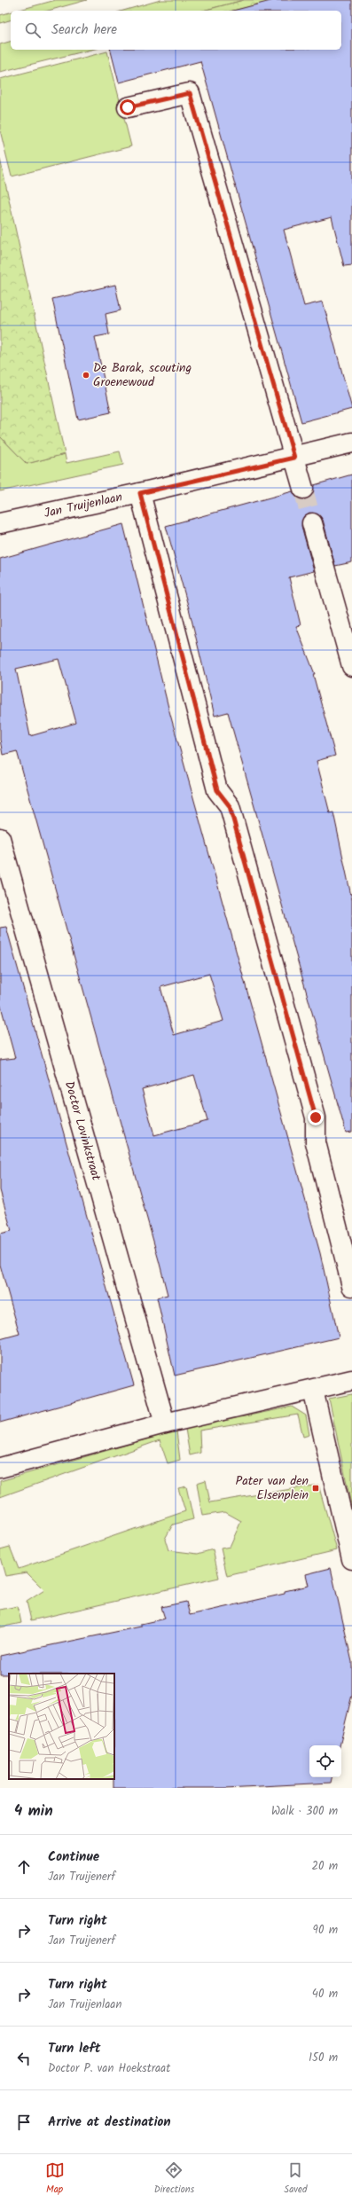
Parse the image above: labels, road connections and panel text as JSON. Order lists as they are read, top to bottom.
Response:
{
  "streets": {
    "street": ["Jan Truijenlaan", "Doctor Lovinkstraat"]
  },
  "places": {
    "other": ["De Barak, scouting Groenewoud"],
    "transit": ["Pater van den Elsenplein"]
  },
  "page": {
    "search": "Search here",
    "heading": ["4 min", "Walk · 300 m"],
    "list": [
      ["Continue", "Jan Truijenerf", "20 m"],
      ["Turn right", "Jan Truijenerf", "90 m"],
      ["Turn right", "Jan Truijenlaan", "40 m"],
      ["Turn left", "Doctor P. van Hoekstraat", "150 m"],
      "Arrive at destination"
    ],
    "nav": ["Map", "Directions", "Saved"]
  }
}
